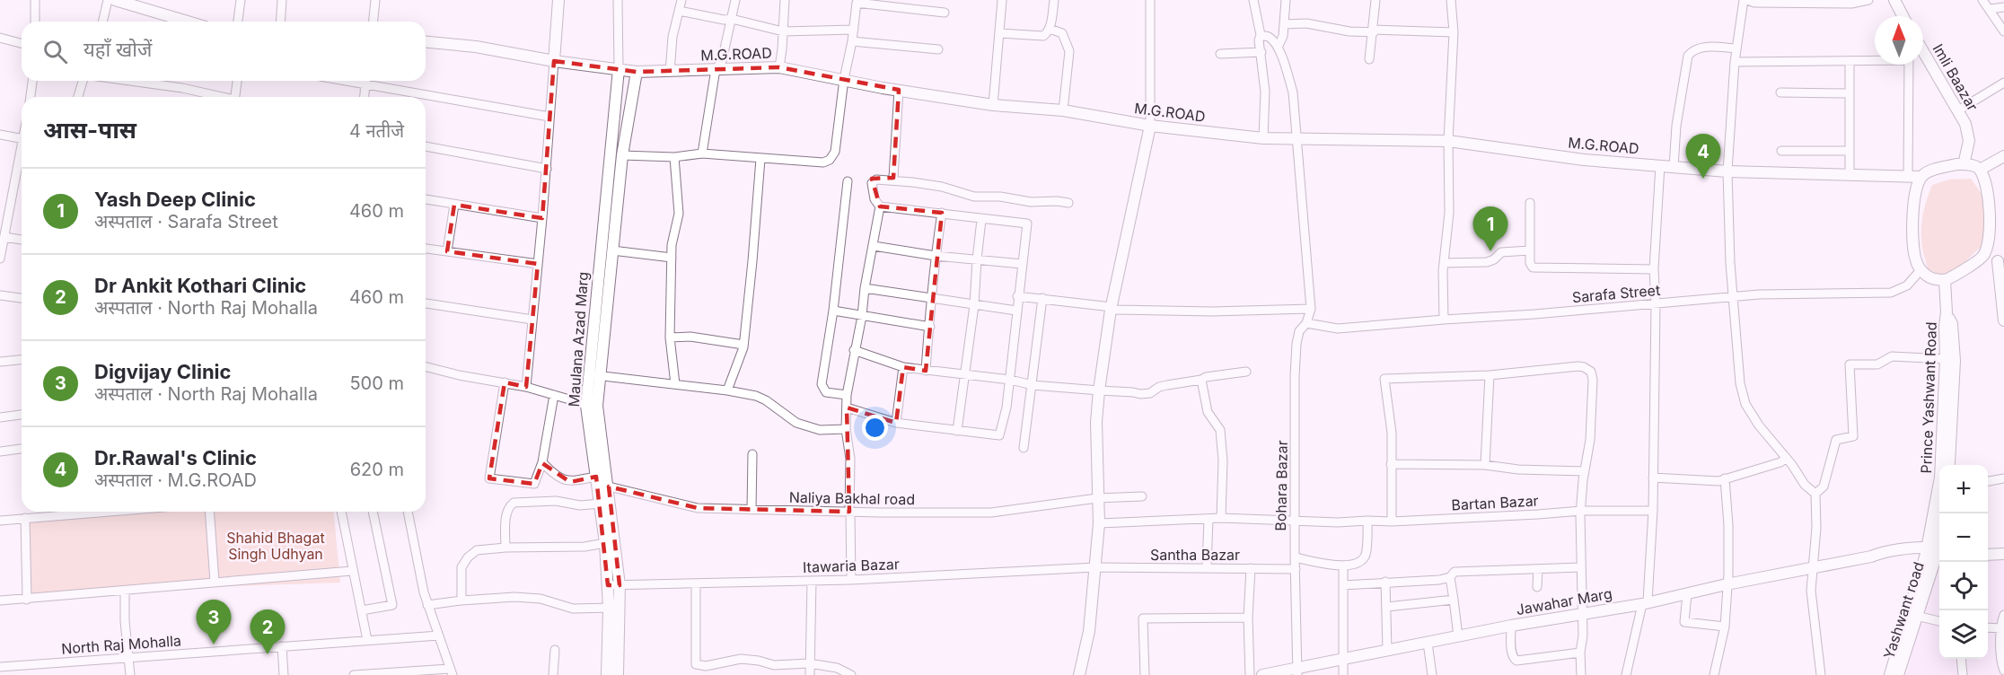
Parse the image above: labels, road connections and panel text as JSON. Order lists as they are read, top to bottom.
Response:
{
  "streets": {
    "main road": [
      "M.G.ROAD",
      "Imli Baazar",
      "Maulana Azad Marg",
      "Prince Yashwant Road",
      "Jawahar Marg",
      "Yashwant road"
    ],
    "street": [
      "Sarafa Street",
      "Bohara Bazar",
      "Naliya Bakhal road",
      "Bartan Bazar",
      "Santha Bazar",
      "Itawaria Bazar",
      "North Raj Mohalla"
    ]
  },
  "crossings": [
    ["M.G.ROAD", "Imli Baazar"],
    ["M.G.ROAD", "Sarafa Street"],
    ["M.G.ROAD", "Maulana Azad Marg"],
    ["M.G.ROAD", "Prince Yashwant Road"],
    ["Imli Baazar", "Sarafa Street"],
    ["Imli Baazar", "Prince Yashwant Road"],
    ["Sarafa Street", "Prince Yashwant Road"],
    ["Sarafa Street", "Bohara Bazar"],
    ["Maulana Azad Marg", "Naliya Bakhal road"],
    ["Maulana Azad Marg", "Itawaria Bazar"],
    ["Prince Yashwant Road", "Jawahar Marg"],
    ["Prince Yashwant Road", "Yashwant road"],
    ["Bohara Bazar", "Bartan Bazar"],
    ["Bohara Bazar", "Santha Bazar"],
    ["Bohara Bazar", "Jawahar Marg"],
    ["Santha Bazar", "Itawaria Bazar"],
    ["Jawahar Marg", "Yashwant road"]
  ],
  "parks": ["Shahid Bhagat Singh Udhyan"],
  "north": "top",
  "page": {
    "search": "यहाँ खोजें",
    "heading": ["आस-पास", "4 नतीजे"],
    "pins": [
      "4",
      "1",
      "3",
      "2"
    ],
    "list": [
      {
        "mark": "1",
        "name": "Yash Deep Clinic",
        "note": "अस्पताल · Sarafa Street",
        "value": "460 m"
      },
      {
        "mark": "2",
        "name": "Dr Ankit Kothari Clinic",
        "note": "अस्पताल · North Raj Mohalla",
        "value": "460 m"
      },
      {
        "mark": "3",
        "name": "Digvijay Clinic",
        "note": "अस्पताल · North Raj Mohalla",
        "value": "500 m"
      },
      {
        "mark": "4",
        "name": "Dr.Rawal's Clinic",
        "note": "अस्पताल · M.G.ROAD",
        "value": "620 m"
      }
    ],
    "map_buttons": ["+", "−"]
  }
}
